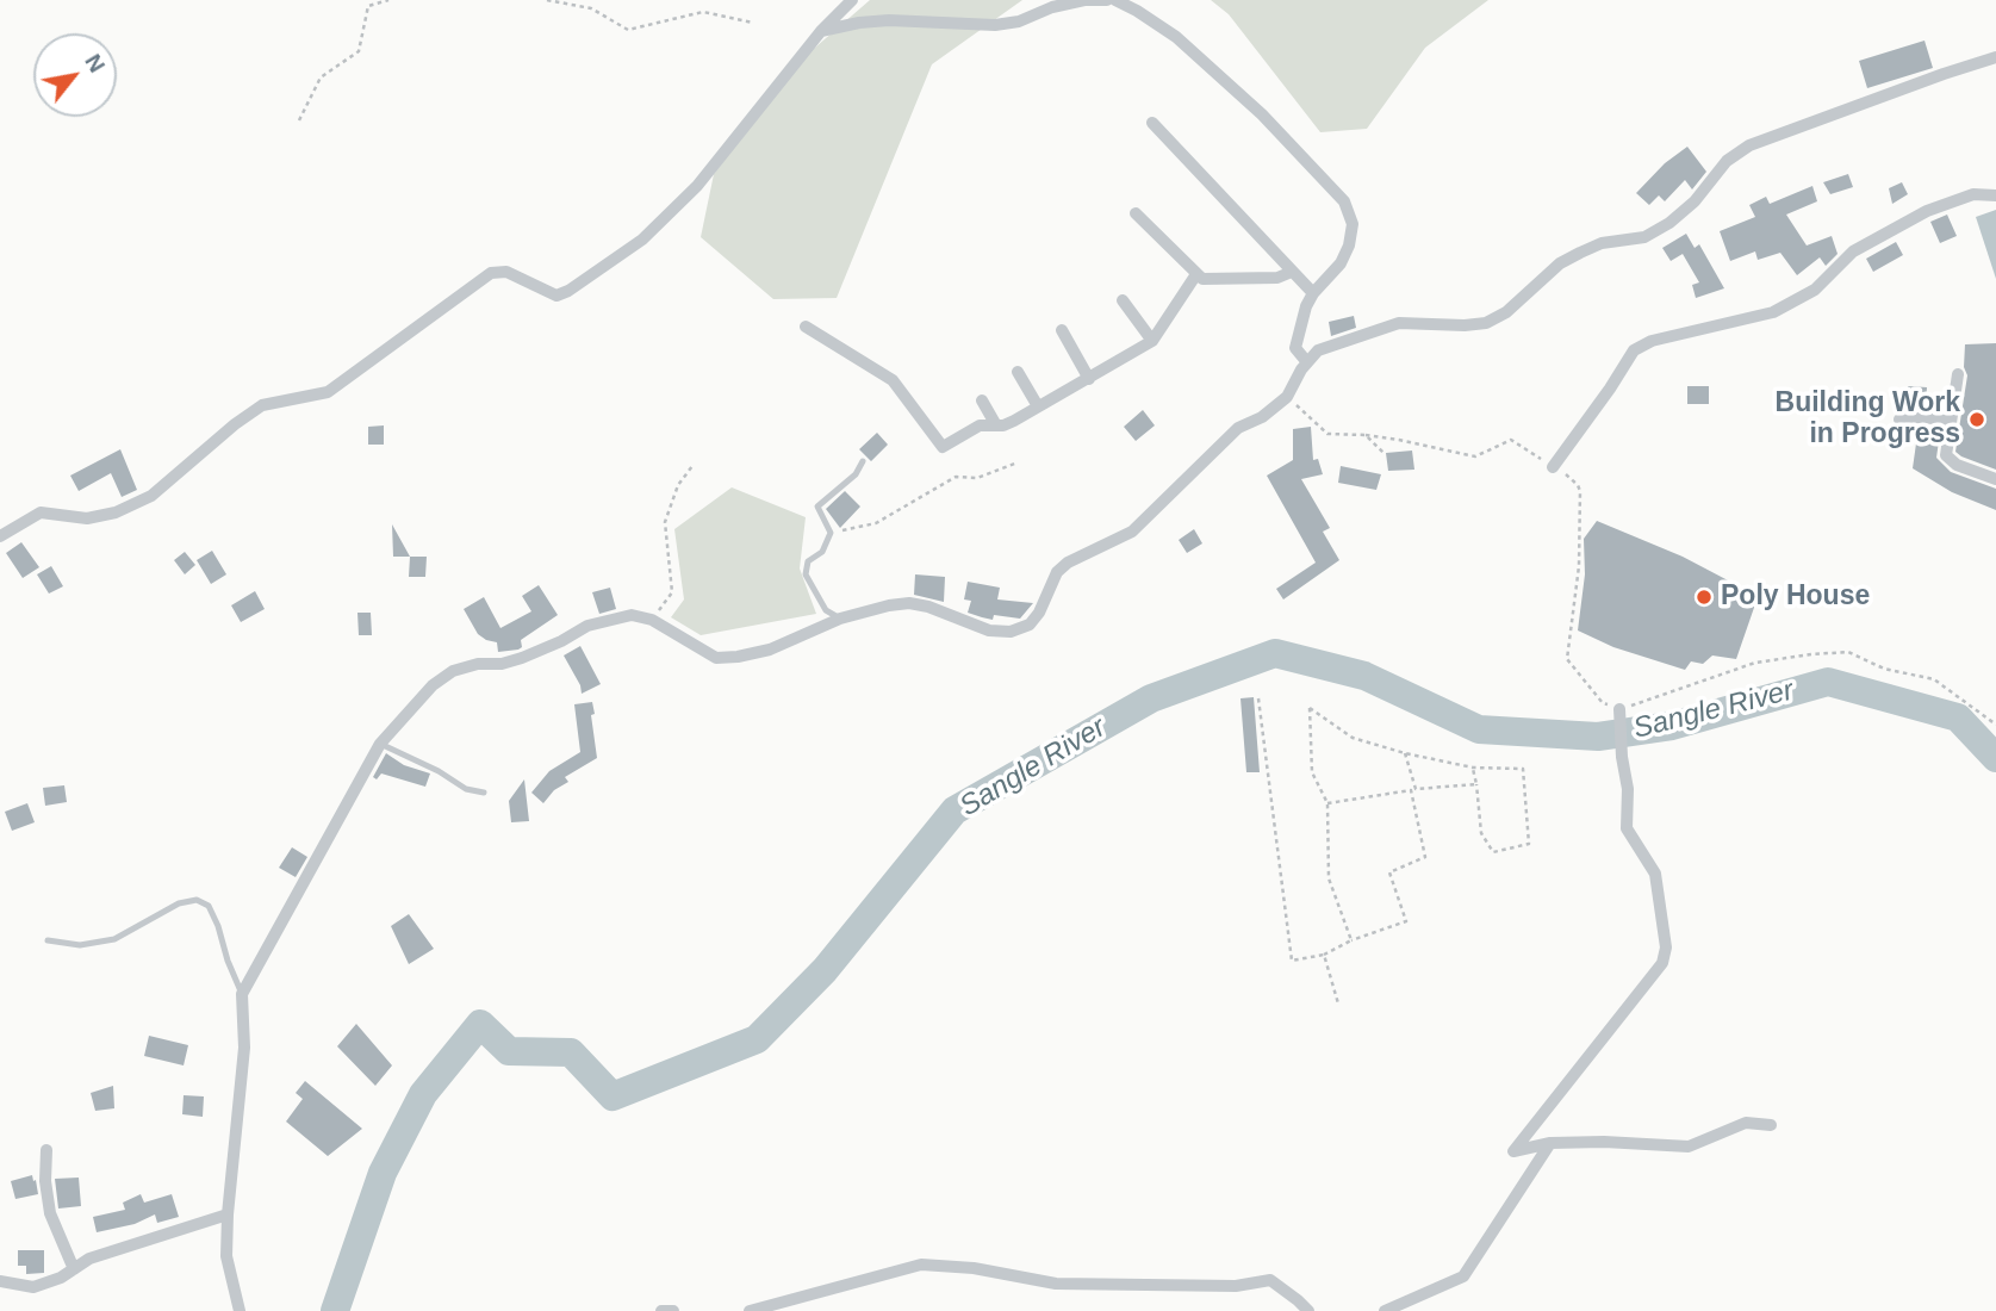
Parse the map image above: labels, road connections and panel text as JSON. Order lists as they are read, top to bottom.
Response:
{
  "water": ["Sangle River"],
  "places": ["Building Work in Progress", "Poly House"],
  "north": "top right"
}
